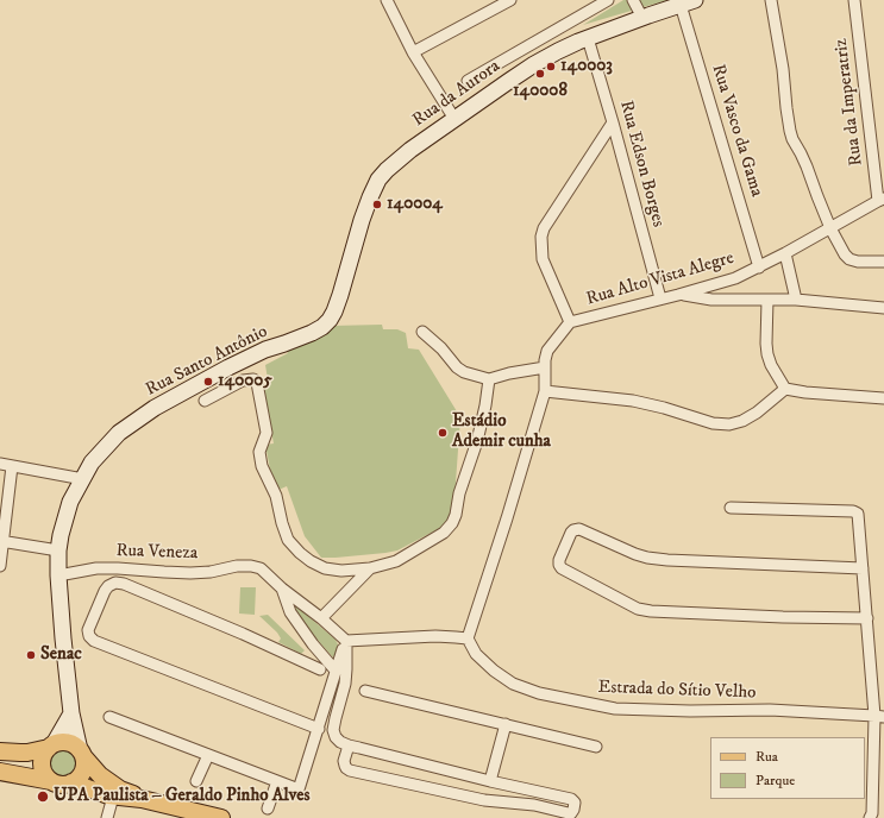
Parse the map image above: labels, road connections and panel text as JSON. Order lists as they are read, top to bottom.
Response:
{
  "streets": {
    "main road": ["Rua da Aurora", "Rua Santo Antônio"],
    "street": [
      "Rua da Imperatriz",
      "Rua Vasco da Gama",
      "Rua Edson Borges",
      "Rua Alto Vista Alegre",
      "Rua Veneza",
      "Estrada do Sítio Velho"
    ]
  },
  "crossings": [
    ["Rua da Aurora", "Rua Vasco da Gama"],
    ["Rua da Aurora", "Rua Edson Borges"],
    ["Rua da Aurora", "Rua Santo Antônio"],
    ["Rua da Imperatriz", "Rua Alto Vista Alegre"],
    ["Rua Vasco da Gama", "Rua Alto Vista Alegre"],
    ["Rua Edson Borges", "Rua Alto Vista Alegre"],
    ["Rua Santo Antônio", "Rua Veneza"]
  ],
  "places": [
    "140003",
    "140008",
    "140004",
    "140005",
    "Estádio Ademir cunha",
    "Senac",
    "UPA Paulista – Geraldo Pinho Alves"
  ],
  "legend": ["Rua", "Parque"]
}
